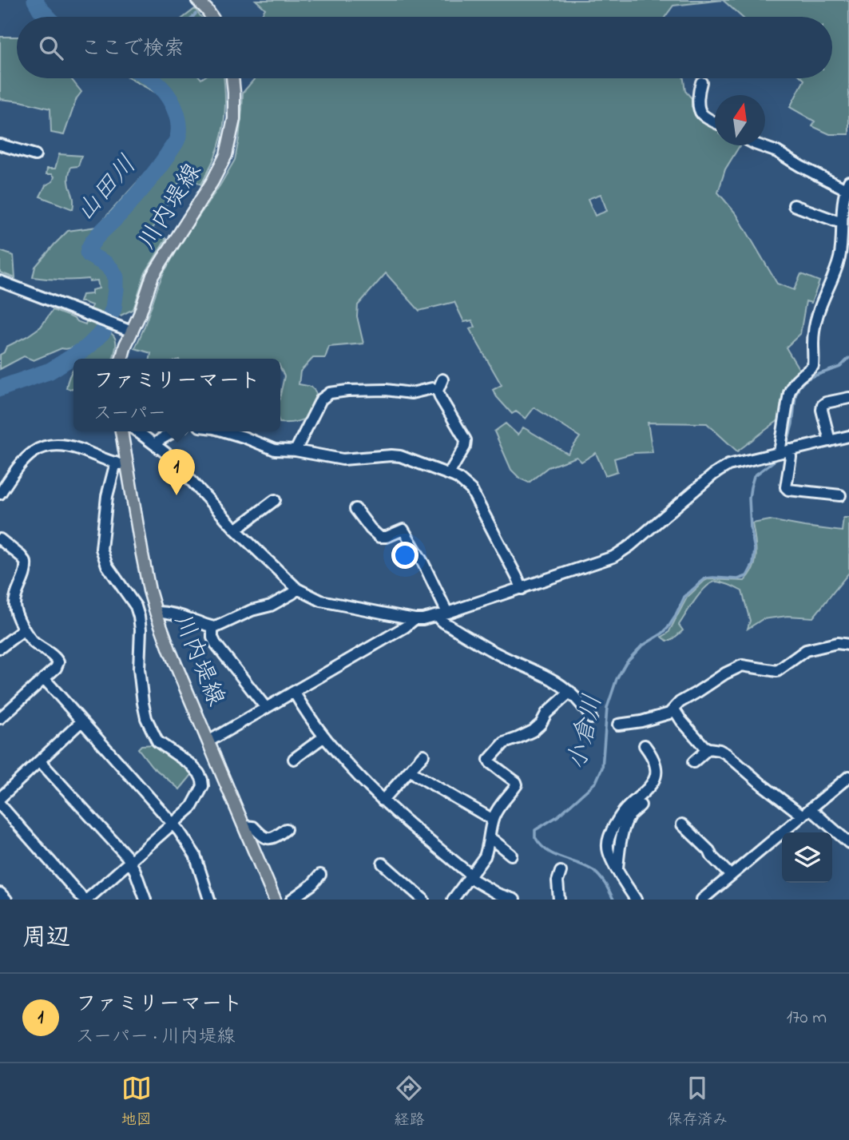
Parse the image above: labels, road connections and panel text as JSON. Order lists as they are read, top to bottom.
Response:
{
  "streets": {
    "main road": ["川内堤線"]
  },
  "water": ["山田川", "小倉川"],
  "north": "top",
  "page": {
    "search": "ここで検索",
    "popup": ["ファミリーマート", "スーパー"],
    "pins": "1",
    "heading": "周辺",
    "list": [
      {
        "mark": "1",
        "name": "ファミリーマート",
        "note": "スーパー · 川内堤線",
        "value": "170 m"
      }
    ],
    "nav": ["地図", "経路", "保存済み"]
  }
}
